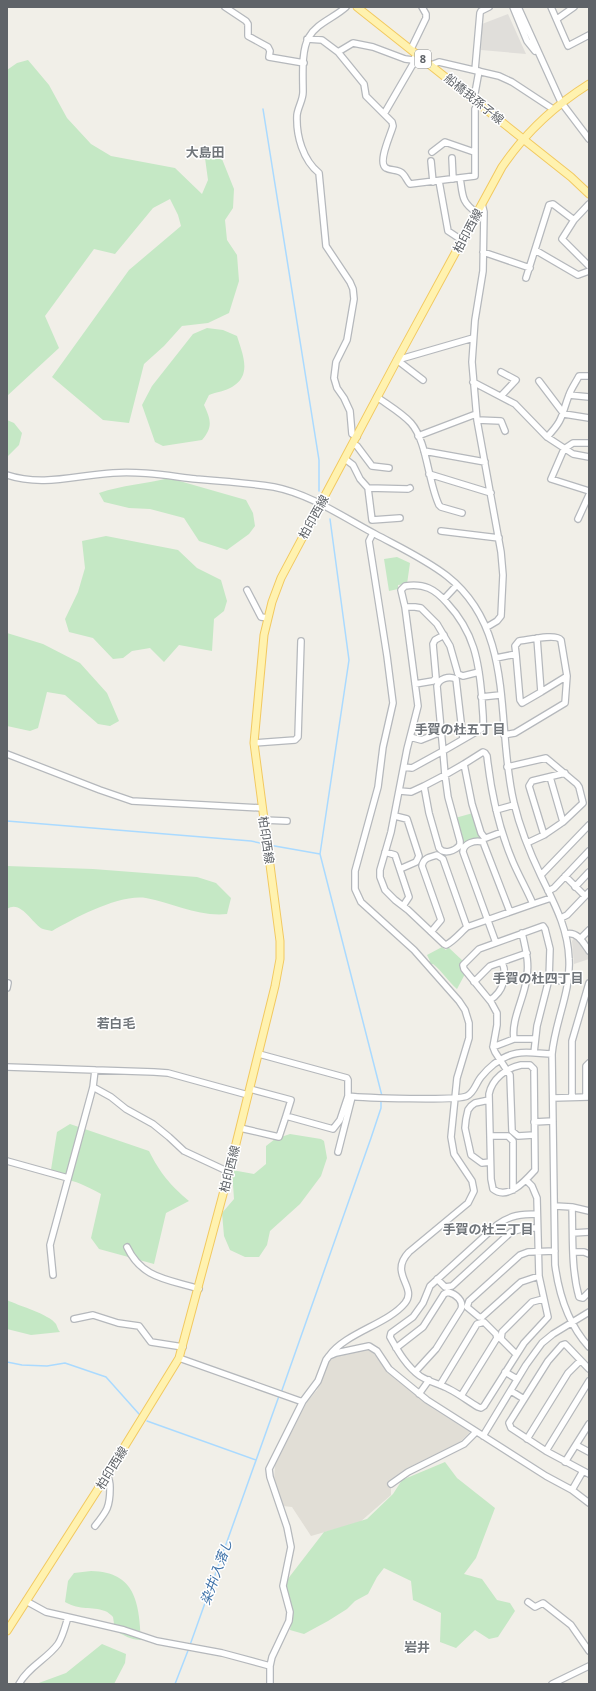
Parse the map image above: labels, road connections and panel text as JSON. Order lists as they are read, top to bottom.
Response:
{
  "streets": {
    "main road": ["8", "船橋我孫子線", "柏印西線"]
  },
  "crossings": [
    ["船橋我孫子線", "柏印西線"]
  ],
  "districts": [
    "大島田",
    "手賀の杜五丁目",
    "手賀の杜四丁目",
    "若白毛",
    "手賀の杜三丁目",
    "岩井"
  ],
  "water": ["染井i入落し"]
}
